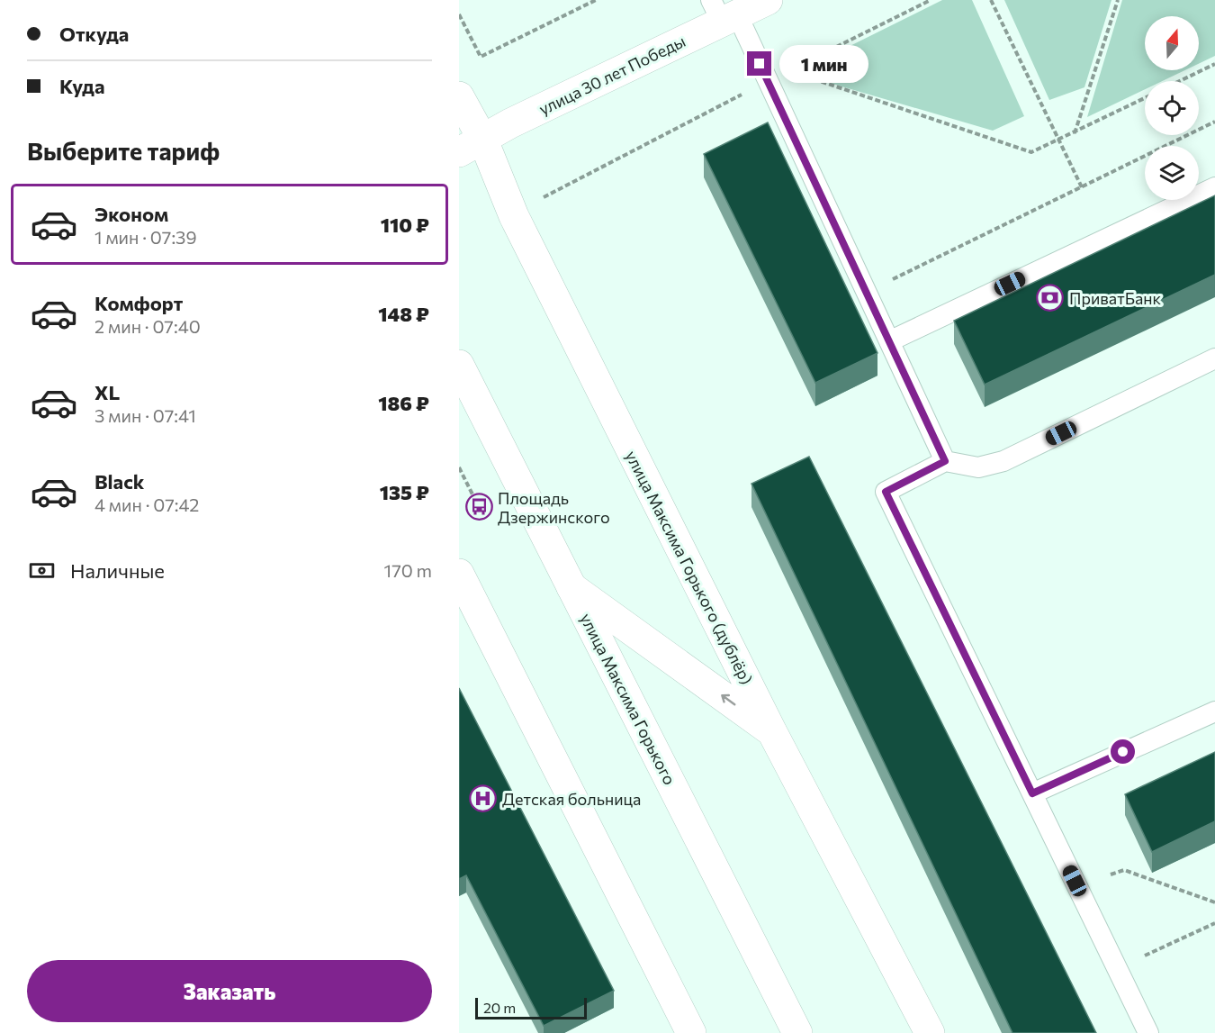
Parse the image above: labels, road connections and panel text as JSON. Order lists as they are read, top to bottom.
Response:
{
  "streets": {
    "street": ["улица 30 лет Победы", "улица Максима Горького (дублёр)", "улица Максима Горького"]
  },
  "crossings": [
    ["улица 30 лет Победы", "улица Максима Горького (дублёр)"]
  ],
  "places": {
    "bank": ["ПриватБанк"],
    "bus stop": ["Площадь Дзержинского"],
    "hospital": ["Детская больница"]
  },
  "scale_bar": "20 m",
  "north": "top",
  "page": {
    "banner": ["Откуда", "Куда"],
    "bubble": "1 мин",
    "heading": "Выберите тариф",
    "list": [
      {
        "name": "Эконом",
        "note": "1 мин · 07:39",
        "value": "110 ₽"
      },
      {
        "name": "Комфорт",
        "note": "2 мин · 07:40",
        "value": "148 ₽"
      },
      {
        "name": "XL",
        "note": "3 мин · 07:41",
        "value": "186 ₽"
      },
      {
        "name": "Black",
        "note": "4 мин · 07:42",
        "value": "135 ₽"
      }
    ],
    "pay": ["Наличные", "170 m"],
    "buttons": "Заказать",
    "scale": "20 m"
  }
}
